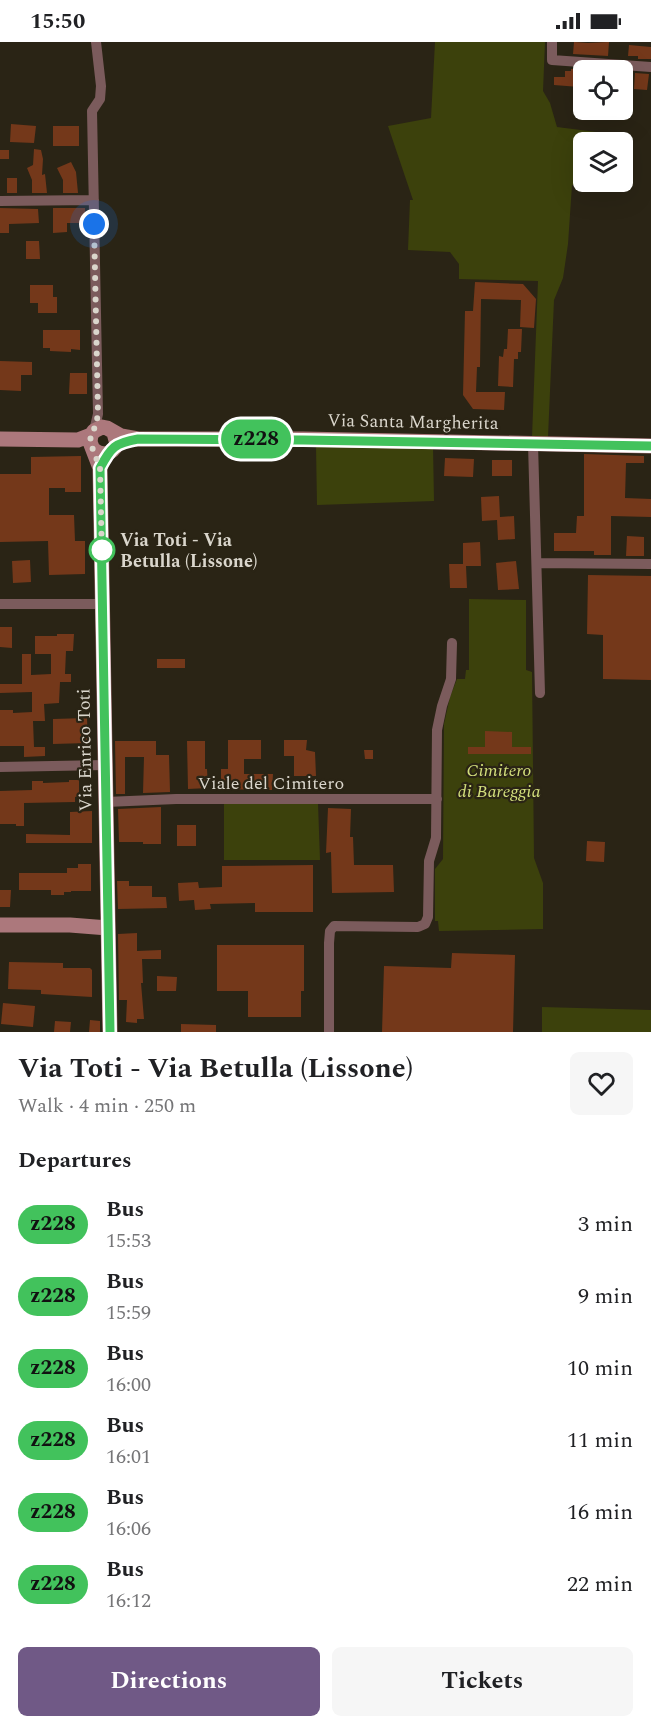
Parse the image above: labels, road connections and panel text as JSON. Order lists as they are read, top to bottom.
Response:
{
  "streets": {
    "street": ["Via Santa Margherita", "Via Enrico Toti", "Viale del Cimitero"]
  },
  "crossings": [
    ["Via Santa Margherita", "Via Enrico Toti"],
    ["Via Enrico Toti", "Viale del Cimitero"]
  ],
  "parks": ["Cimitero di Bareggia"],
  "places": ["Via Toti - Via Betulla (Lissone)"],
  "lines": ["bus line z228"],
  "page": {
    "status": "15:50",
    "on_map": "z228",
    "heading": [
      ["Via Toti - Via Betulla (Lissone)", "Walk · 4 min · 250 m"],
      "Departures"
    ],
    "list": [
      {
        "mark": "z228",
        "name": "Bus",
        "note": "15:53",
        "value": "3 min"
      },
      {
        "mark": "z228",
        "name": "Bus",
        "note": "15:59",
        "value": "9 min"
      },
      {
        "mark": "z228",
        "name": "Bus",
        "note": "16:00",
        "value": "10 min"
      },
      {
        "mark": "z228",
        "name": "Bus",
        "note": "16:01",
        "value": "11 min"
      },
      {
        "mark": "z228",
        "name": "Bus",
        "note": "16:06",
        "value": "16 min"
      },
      {
        "mark": "z228",
        "name": "Bus",
        "note": "16:12",
        "value": "22 min"
      }
    ],
    "buttons": ["Directions", "Tickets"]
  }
}
